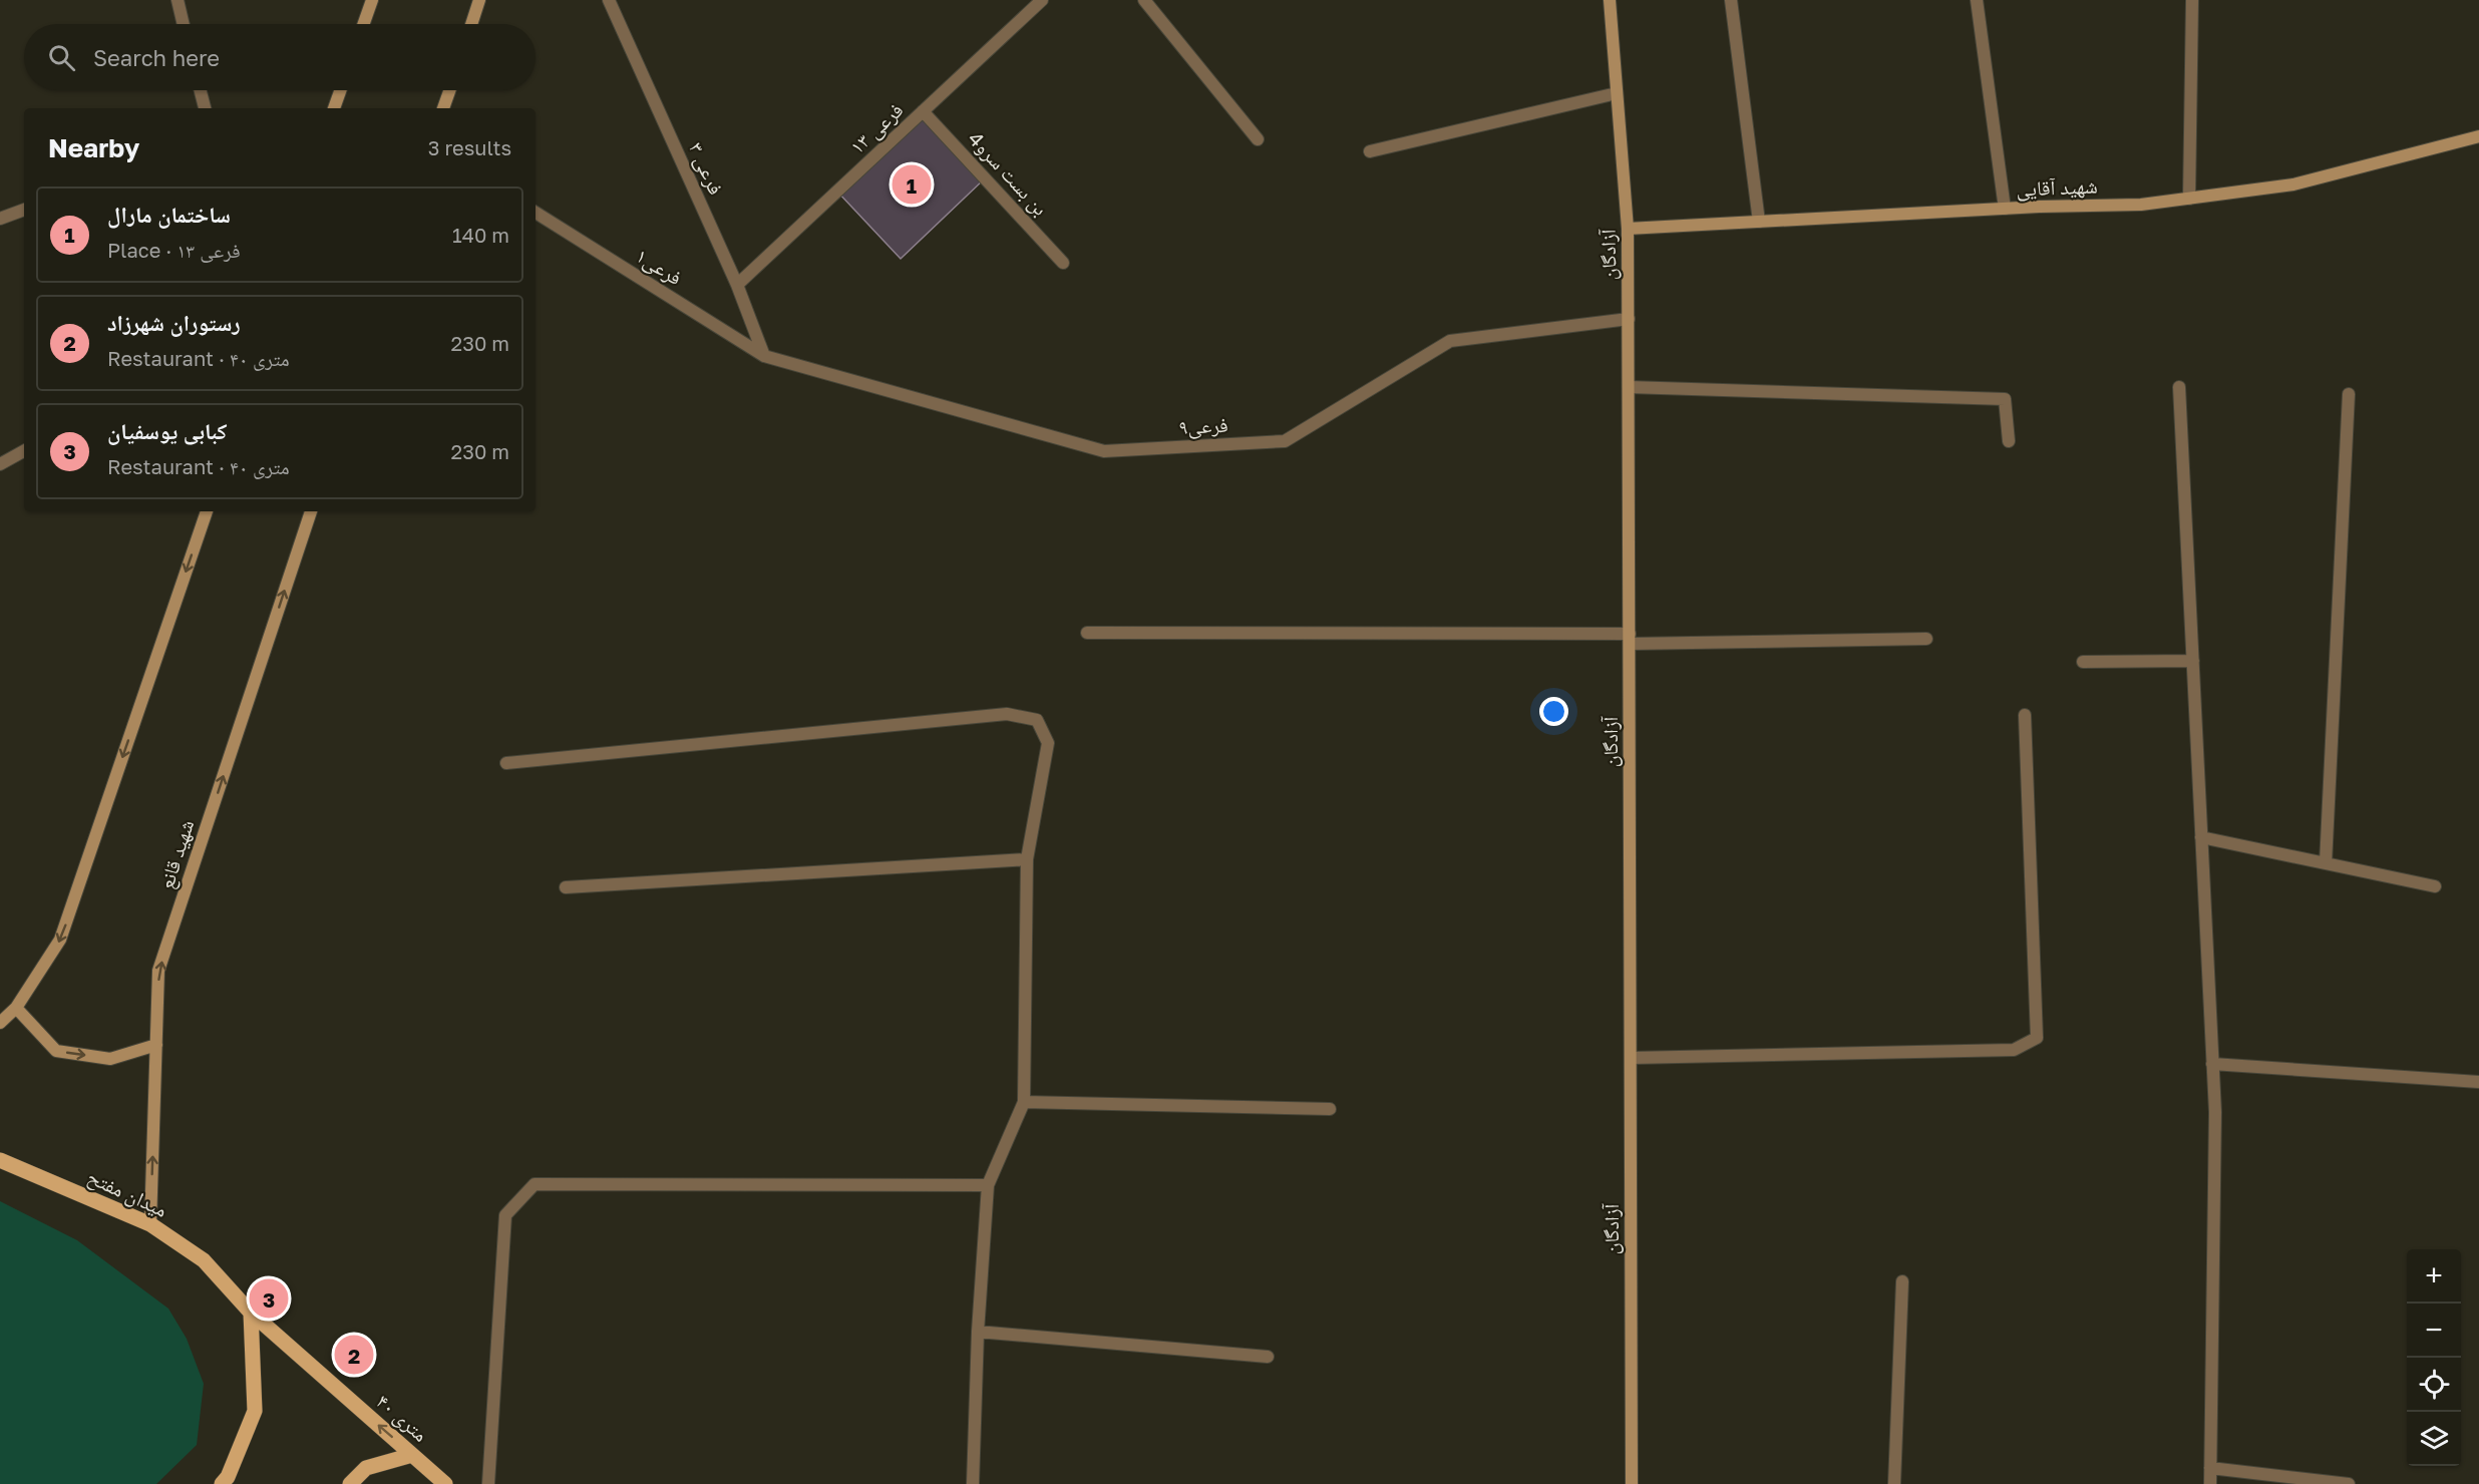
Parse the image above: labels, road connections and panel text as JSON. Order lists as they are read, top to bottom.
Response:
{
  "streets": {
    "main road": [
      "شهید آقایی",
      "آزادگان",
      "شهید قانع",
      "میدان مفتح",
      "۴۰ متری"
    ],
    "street": [
      "فرعی ۱۳",
      "فرعی ۳",
      "بن بست سرو4",
      "فرعی۱",
      "فرعی۹"
    ]
  },
  "crossings": [
    ["فرعی ۱۳", "فرعی ۳"],
    ["فرعی ۱۳", "بن بست سرو4"],
    ["فرعی ۳", "فرعی۱"],
    ["فرعی ۳", "فرعی۹"],
    ["شهید آقایی", "آزادگان"],
    ["آزادگان", "فرعی۹"],
    ["فرعی۱", "فرعی۹"],
    ["شهید قانع", "میدان مفتح"],
    ["میدان مفتح", "۴۰ متری"]
  ],
  "one_way": ["۴۰ متری"],
  "page": {
    "search": "Search here",
    "heading": ["Nearby", "3 results"],
    "pins": ["1", "3", "2"],
    "list": [
      {
        "mark": "1",
        "name": "ساختمان مارال",
        "note": "Place · فرعی ۱۳",
        "value": "140 m"
      },
      {
        "mark": "2",
        "name": "رستوران شهرزاد",
        "note": "Restaurant · ۴۰ متری",
        "value": "230 m"
      },
      {
        "mark": "3",
        "name": "کبابی یوسفیان",
        "note": "Restaurant · ۴۰ متری",
        "value": "230 m"
      }
    ],
    "map_buttons": ["+", "−"]
  }
}
